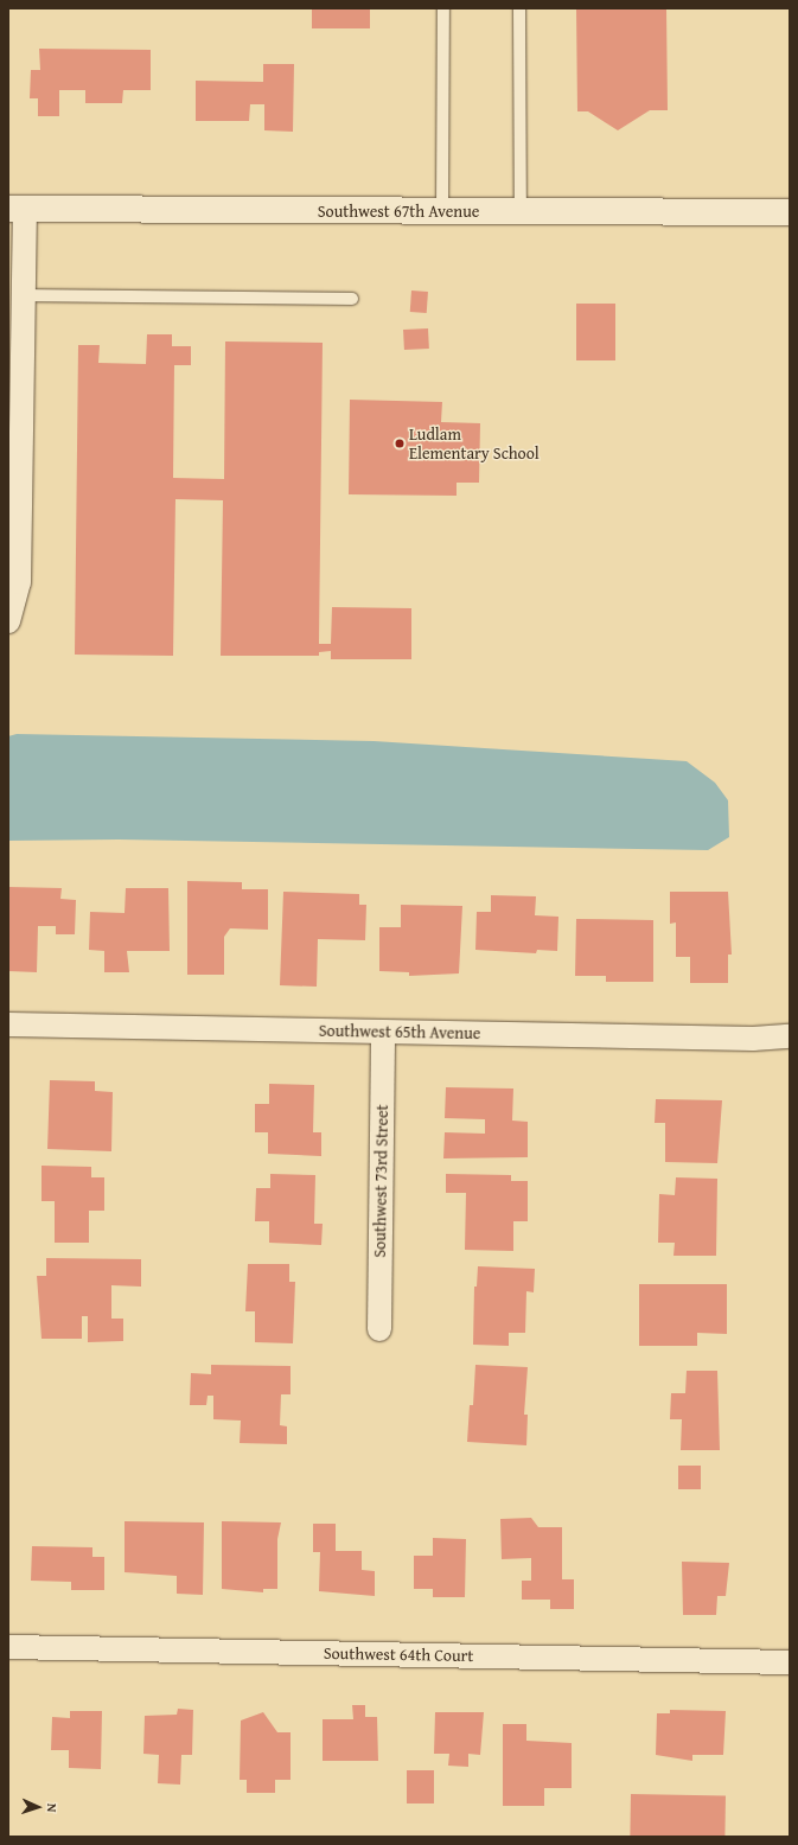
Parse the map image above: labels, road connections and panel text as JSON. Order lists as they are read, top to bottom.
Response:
{
  "streets": {
    "main road": ["Southwest 67th Avenue"],
    "street": ["Southwest 65th Avenue", "Southwest 73rd Street", "Southwest 64th Court"]
  },
  "crossings": [
    ["Southwest 65th Avenue", "Southwest 73rd Street"]
  ],
  "places": ["Ludlam Elementary School"],
  "north": "right"
}
